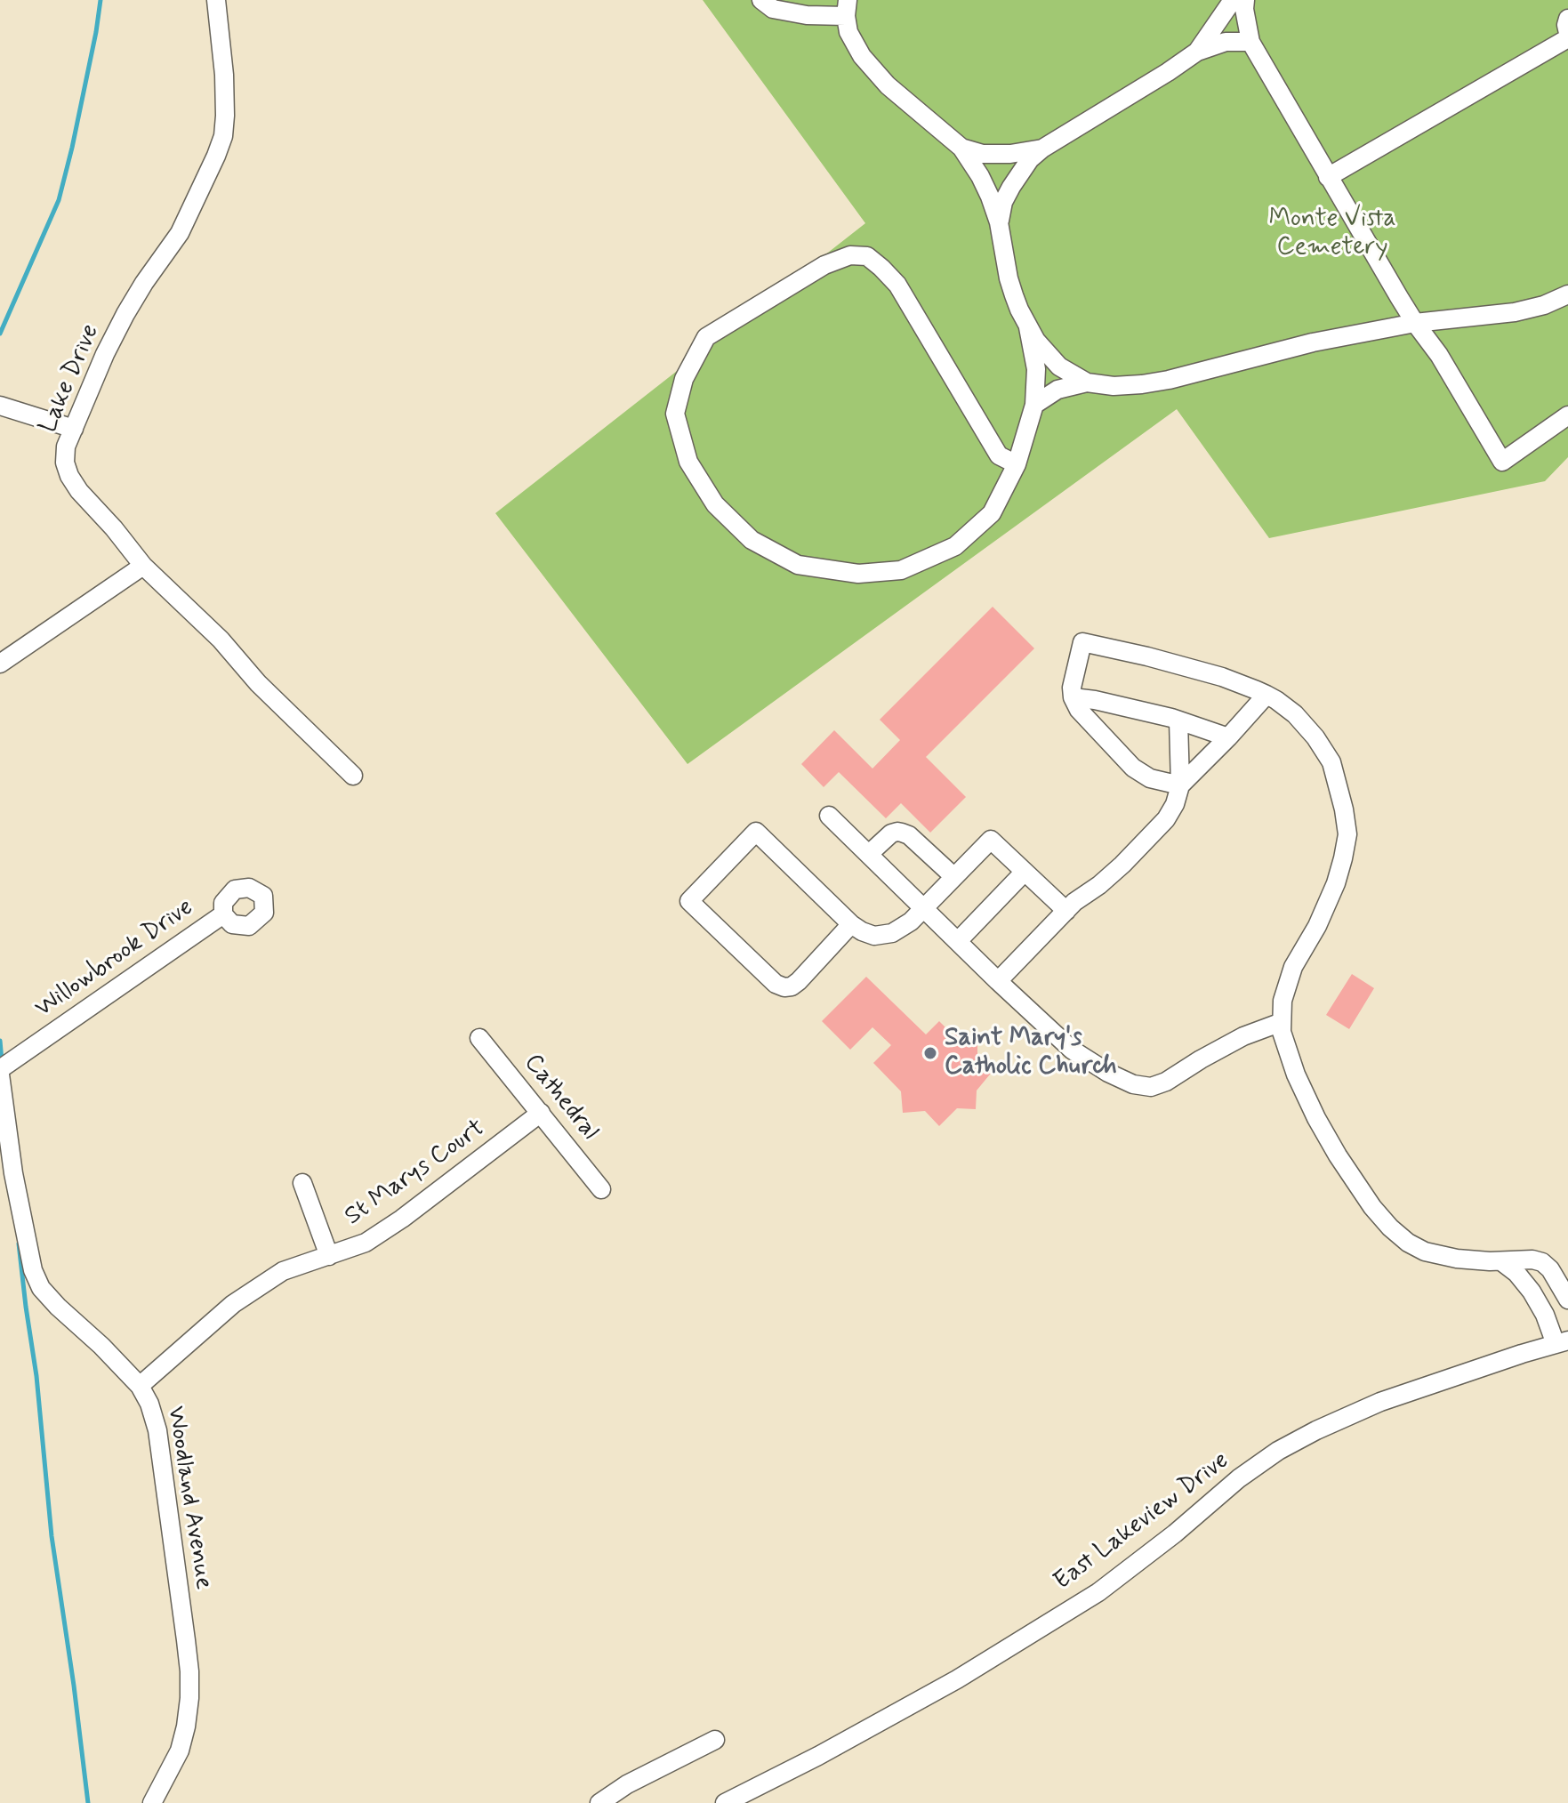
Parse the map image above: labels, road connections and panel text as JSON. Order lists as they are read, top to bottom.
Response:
{
  "streets": {
    "street": [
      "Lake Drive",
      "Willowbrook Drive",
      "Cathedral",
      "St Marys Court",
      "Woodland Avenue",
      "East Lakeview Drive"
    ]
  },
  "crossings": [
    ["Cathedral", "St Marys Court"],
    ["St Marys Court", "Woodland Avenue"]
  ],
  "parks": ["Monte Vista Cemetery"],
  "places": ["Saint Mary's Catholic Church"]
}
